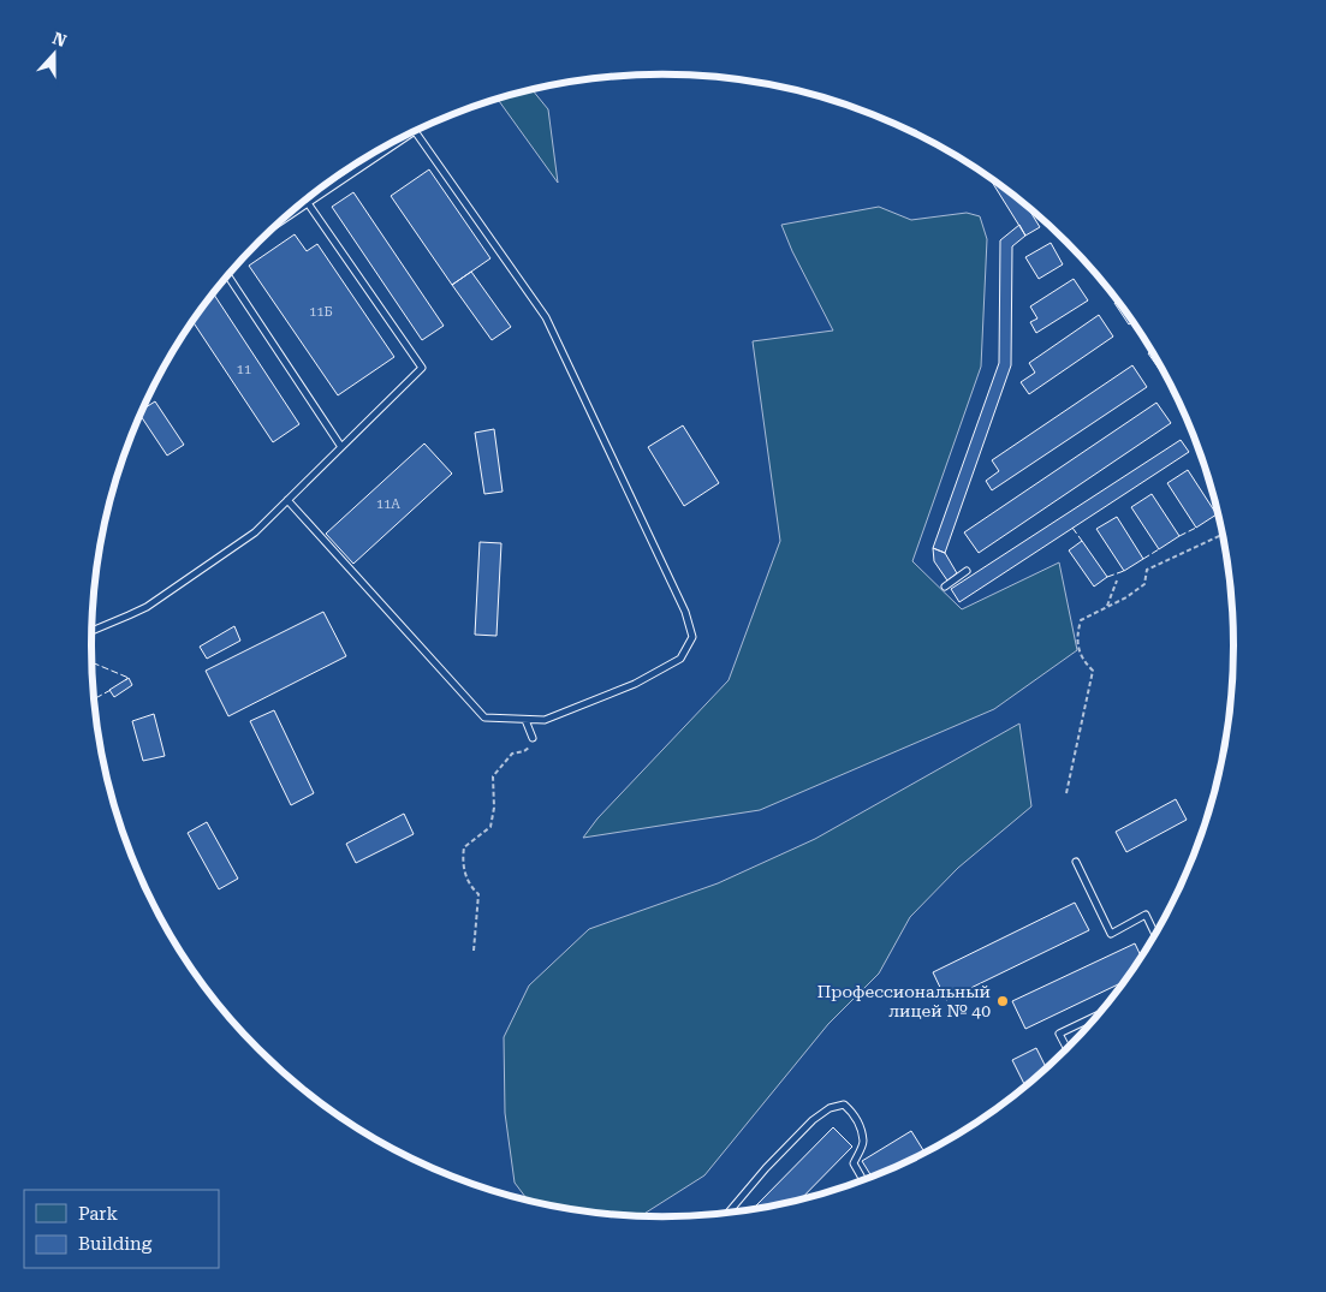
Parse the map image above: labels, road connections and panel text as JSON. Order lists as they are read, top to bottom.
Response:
{
  "places": ["Профессиональный лицей № 40"],
  "house_numbers": ["11Б", "11", "11А"],
  "legend": ["Park", "Building"],
  "north": "top"
}
